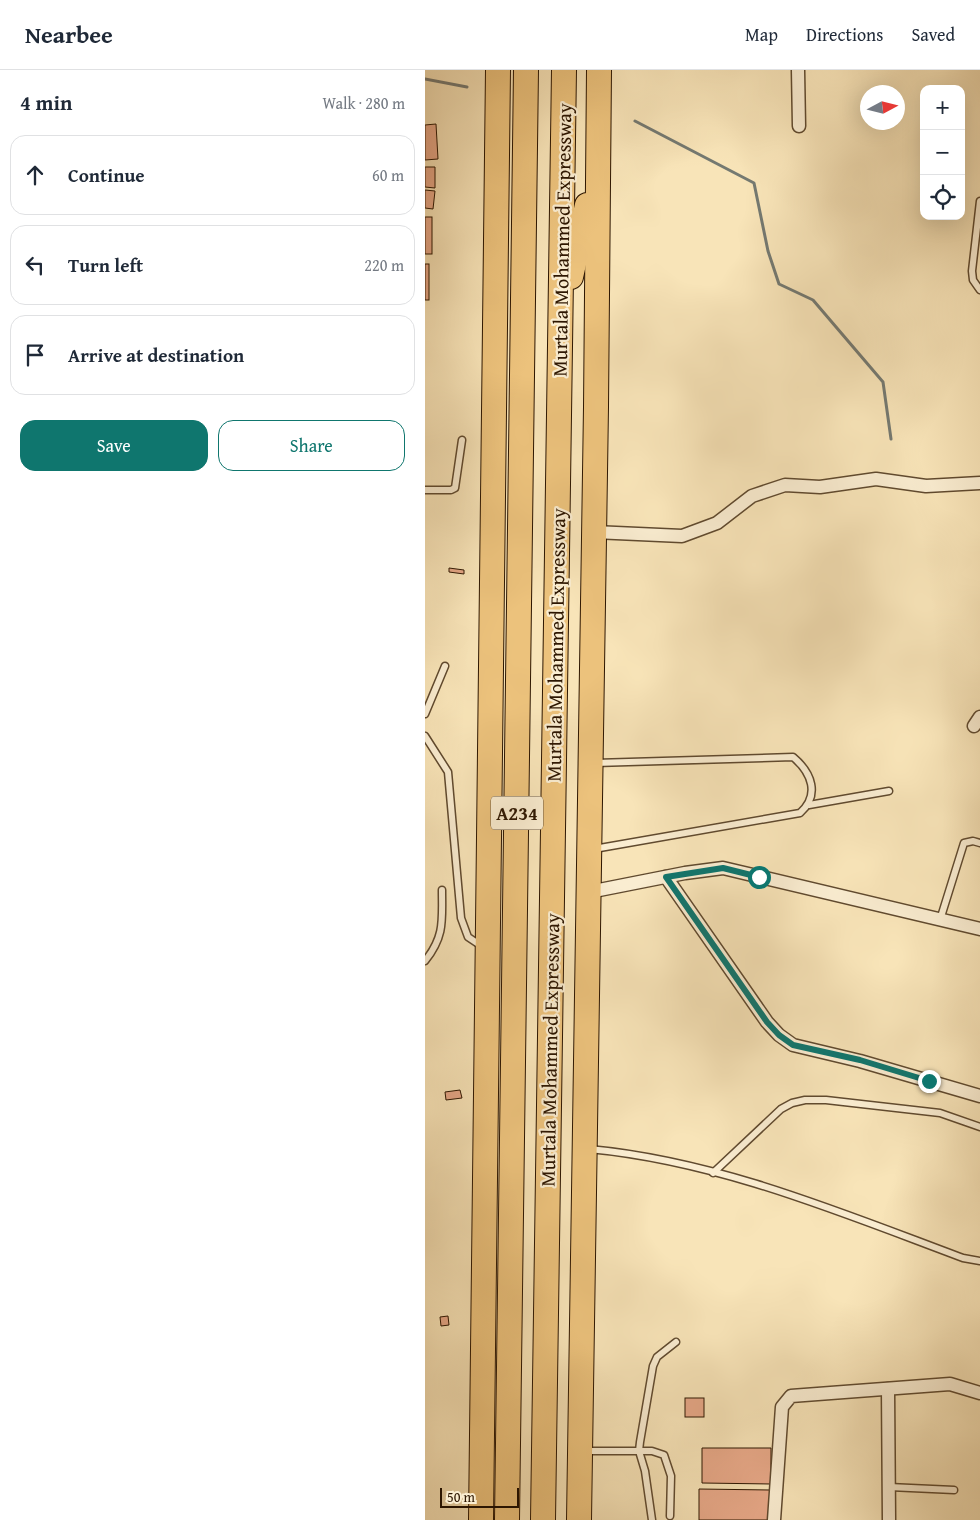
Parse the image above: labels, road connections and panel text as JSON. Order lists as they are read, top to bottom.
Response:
{
  "streets": {
    "highway": ["Murtala Mohammed Expressway", "A234"]
  },
  "scale_bar": "50 m",
  "north": "right",
  "page": {
    "header": "Nearbee",
    "nav": ["Map", "Directions", "Saved"],
    "heading": ["4 min", "Walk · 280 m"],
    "map_buttons": ["+", "−"],
    "list": [
      ["Continue", "60 m"],
      ["Turn left", "220 m"],
      "Arrive at destination"
    ],
    "buttons": ["Save", "Share"],
    "scale": "50 m"
  }
}
